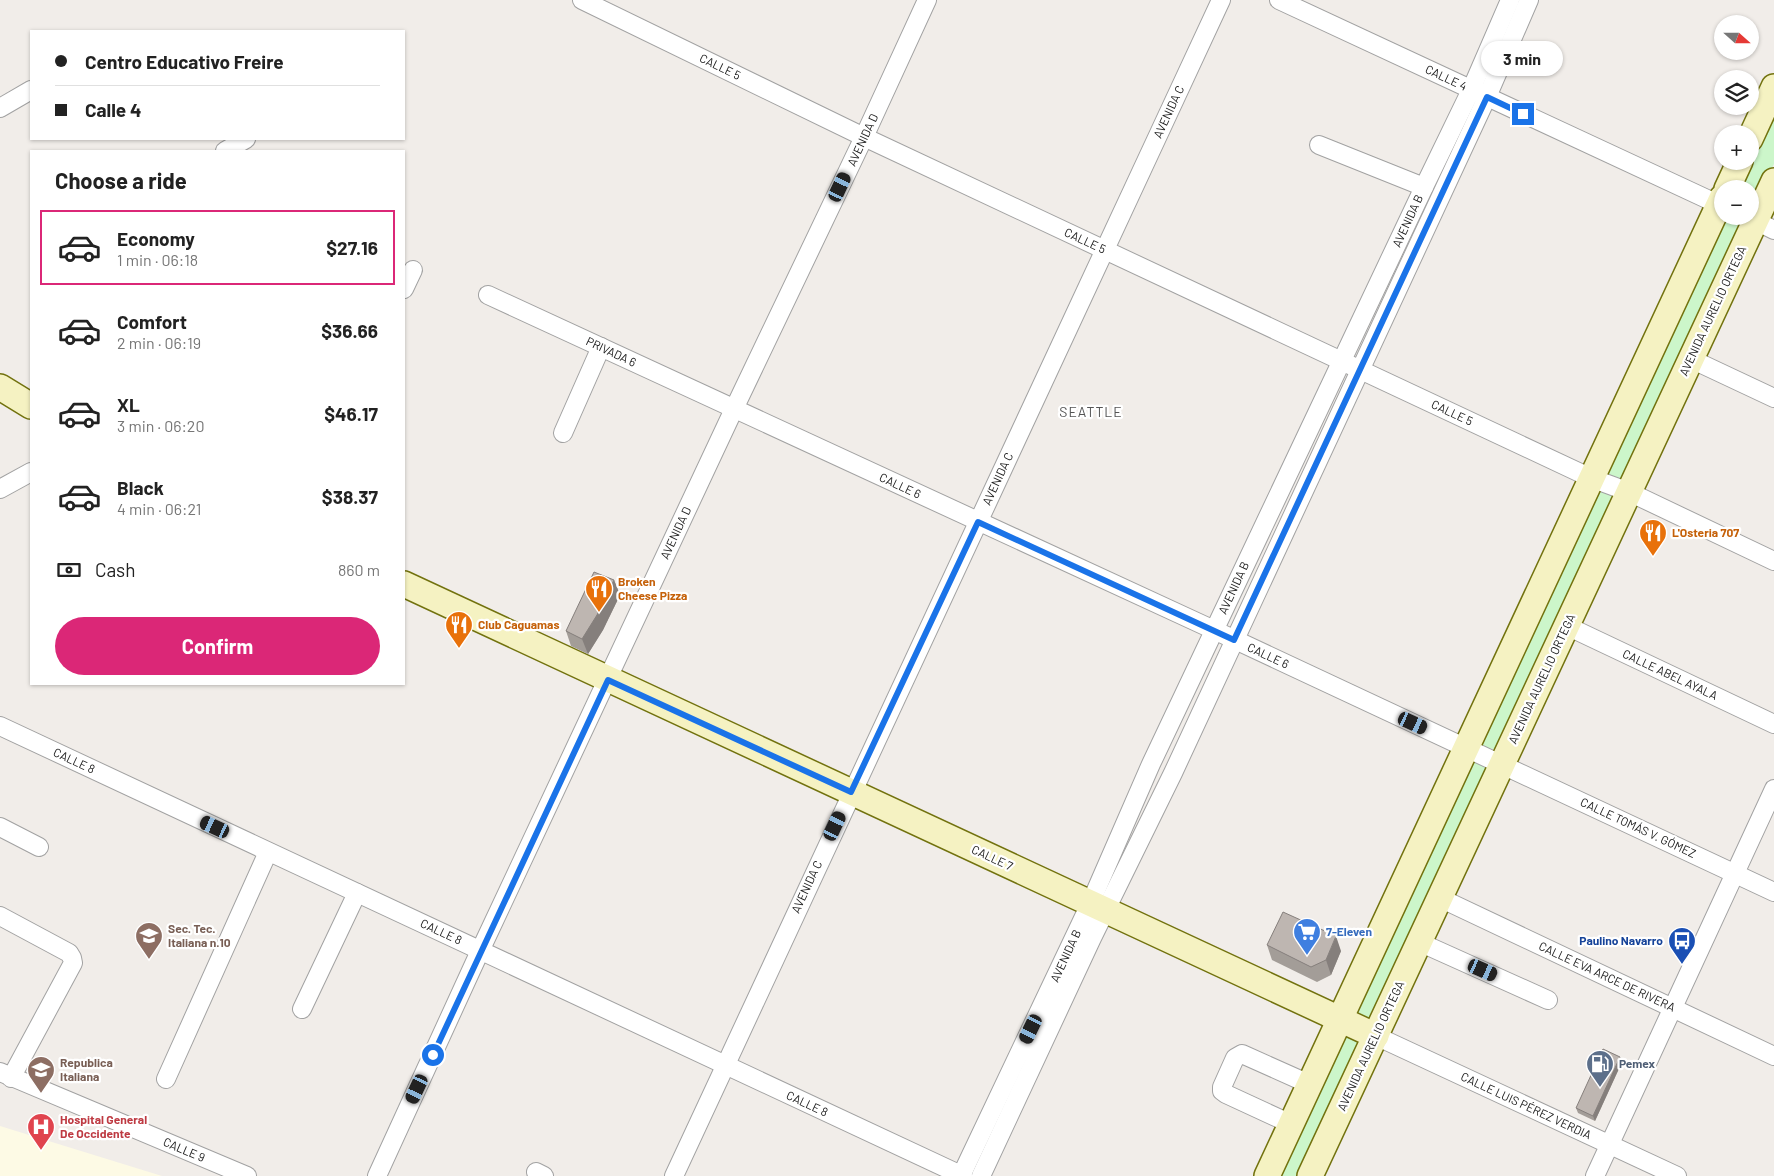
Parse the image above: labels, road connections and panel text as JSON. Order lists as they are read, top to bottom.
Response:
{
  "streets": {
    "main road": ["AVENIDA AURELIO ORTEGA", "CALLE 7"],
    "street": [
      "CALLE 5",
      "CALLE 4",
      "AVENIDA C",
      "AVENIDA D",
      "AVENIDA B",
      "PRIVADA 6",
      "CALLE 6",
      "CALLE ABEL AYALA",
      "CALLE 8",
      "CALLE TOMÁS V. GÓMEZ",
      "CALLE EVA ARCE DE RIVERA",
      "CALLE LUIS PÉREZ VERDIA",
      "CALLE 9"
    ]
  },
  "crossings": [
    ["CALLE 5", "AVENIDA C"],
    ["CALLE 5", "AVENIDA D"],
    ["CALLE 5", "AVENIDA B"],
    ["CALLE 5", "AVENIDA AURELIO ORTEGA"],
    ["CALLE 4", "AVENIDA B"],
    ["AVENIDA C", "CALLE 6"],
    ["AVENIDA C", "CALLE 8"],
    ["AVENIDA C", "CALLE 7"],
    ["AVENIDA D", "PRIVADA 6"],
    ["AVENIDA D", "CALLE 6"],
    ["AVENIDA D", "CALLE 8"],
    ["AVENIDA D", "CALLE 7"],
    ["AVENIDA B", "CALLE 6"],
    ["AVENIDA B", "CALLE 8"],
    ["AVENIDA B", "CALLE 7"],
    ["AVENIDA AURELIO ORTEGA", "CALLE 6"],
    ["AVENIDA AURELIO ORTEGA", "CALLE ABEL AYALA"],
    ["AVENIDA AURELIO ORTEGA", "CALLE TOMÁS V. GÓMEZ"],
    ["AVENIDA AURELIO ORTEGA", "CALLE 7"],
    ["AVENIDA AURELIO ORTEGA", "CALLE EVA ARCE DE RIVERA"],
    ["AVENIDA AURELIO ORTEGA", "CALLE LUIS PÉREZ VERDIA"],
    ["PRIVADA 6", "CALLE 6"],
    ["CALLE 6", "CALLE TOMÁS V. GÓMEZ"],
    ["CALLE 7", "CALLE LUIS PÉREZ VERDIA"]
  ],
  "districts": ["SEATTLE"],
  "places": {
    "restaurant": ["L'Osteria 707", "Broken Cheese Pizza", "Club Caguamas"],
    "supermarket": ["7-Eleven"],
    "school or university": ["Sec. Tec. Italiana n.10", "Republica Italiana"],
    "bus stop": ["Paulino Navarro"],
    "fuel station": ["Pemex"],
    "hospital": ["Hospital General De Occidente"]
  },
  "north": "right",
  "page": {
    "map_buttons": ["+", "−"],
    "banner": ["Centro Educativo Freire", "Calle 4"],
    "bubble": "3 min",
    "heading": "Choose a ride",
    "list": [
      {
        "name": "Economy",
        "note": "1 min · 06:18",
        "value": "$27.16"
      },
      {
        "name": "Comfort",
        "note": "2 min · 06:19",
        "value": "$36.66"
      },
      {
        "name": "XL",
        "note": "3 min · 06:20",
        "value": "$46.17"
      },
      {
        "name": "Black",
        "note": "4 min · 06:21",
        "value": "$38.37"
      }
    ],
    "pay": ["Cash", "860 m"],
    "buttons": "Confirm"
  }
}
